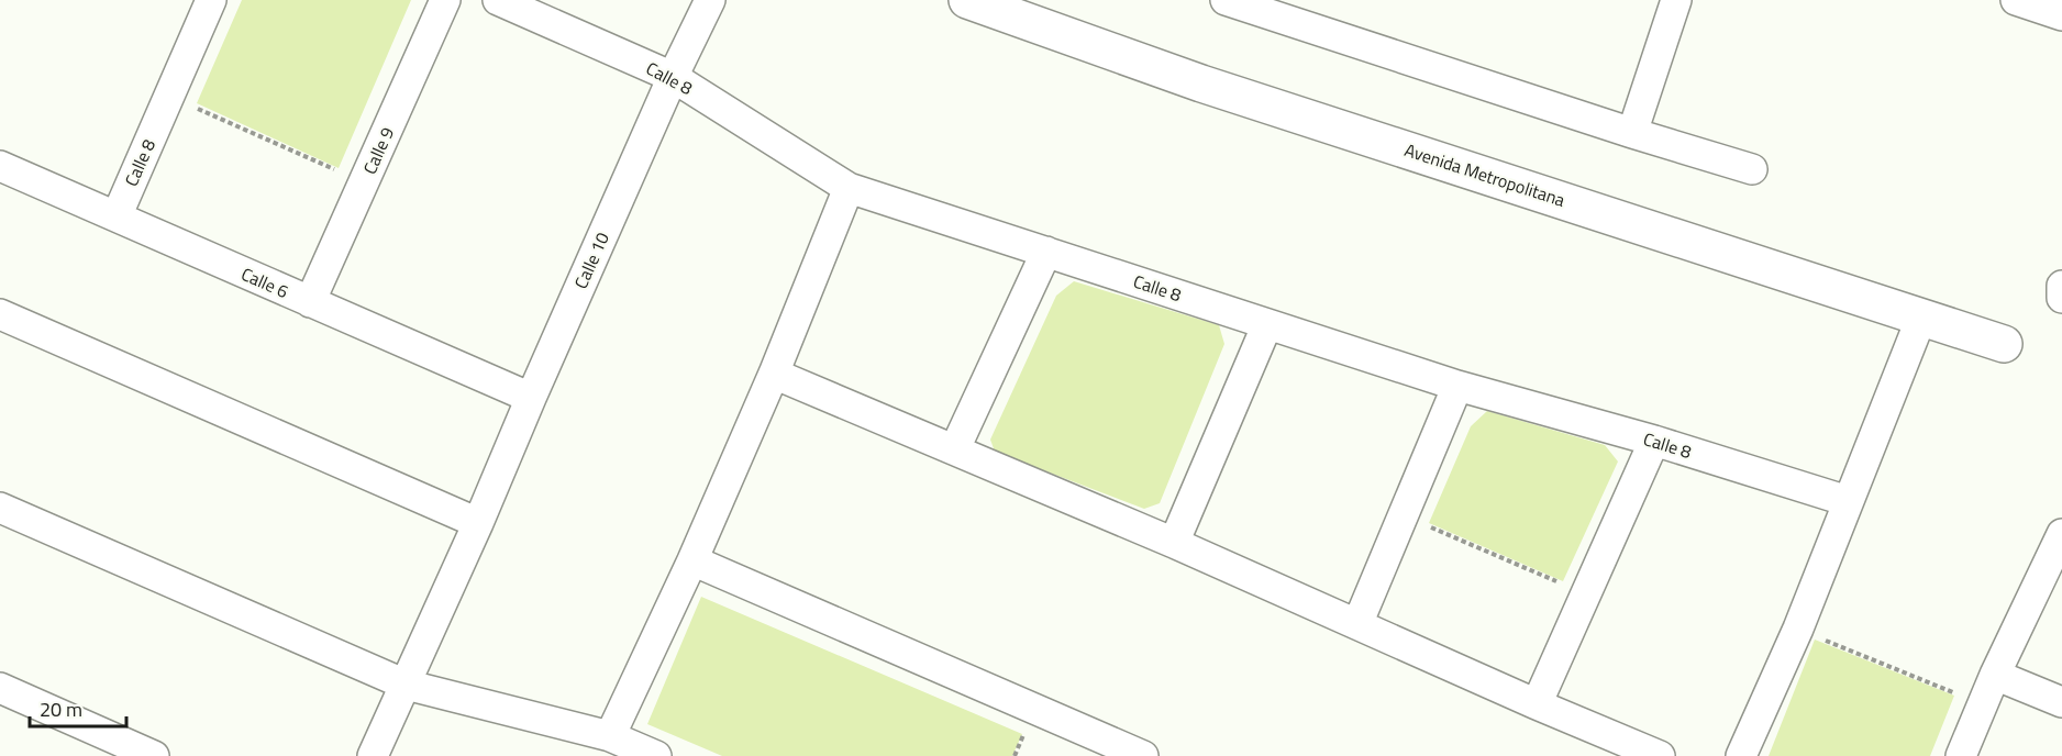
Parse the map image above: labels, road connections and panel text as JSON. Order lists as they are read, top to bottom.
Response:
{
  "streets": {
    "street": [
      "Calle 8",
      "Calle 9",
      "Avenida Metropolitana",
      "Calle 10",
      "Calle 6"
    ]
  },
  "crossings": [
    ["Calle 8", "Calle 10"],
    ["Calle 8", "Calle 6"],
    ["Calle 9", "Calle 6"],
    ["Calle 10", "Calle 6"]
  ],
  "scale_bar": "20 m"
}
